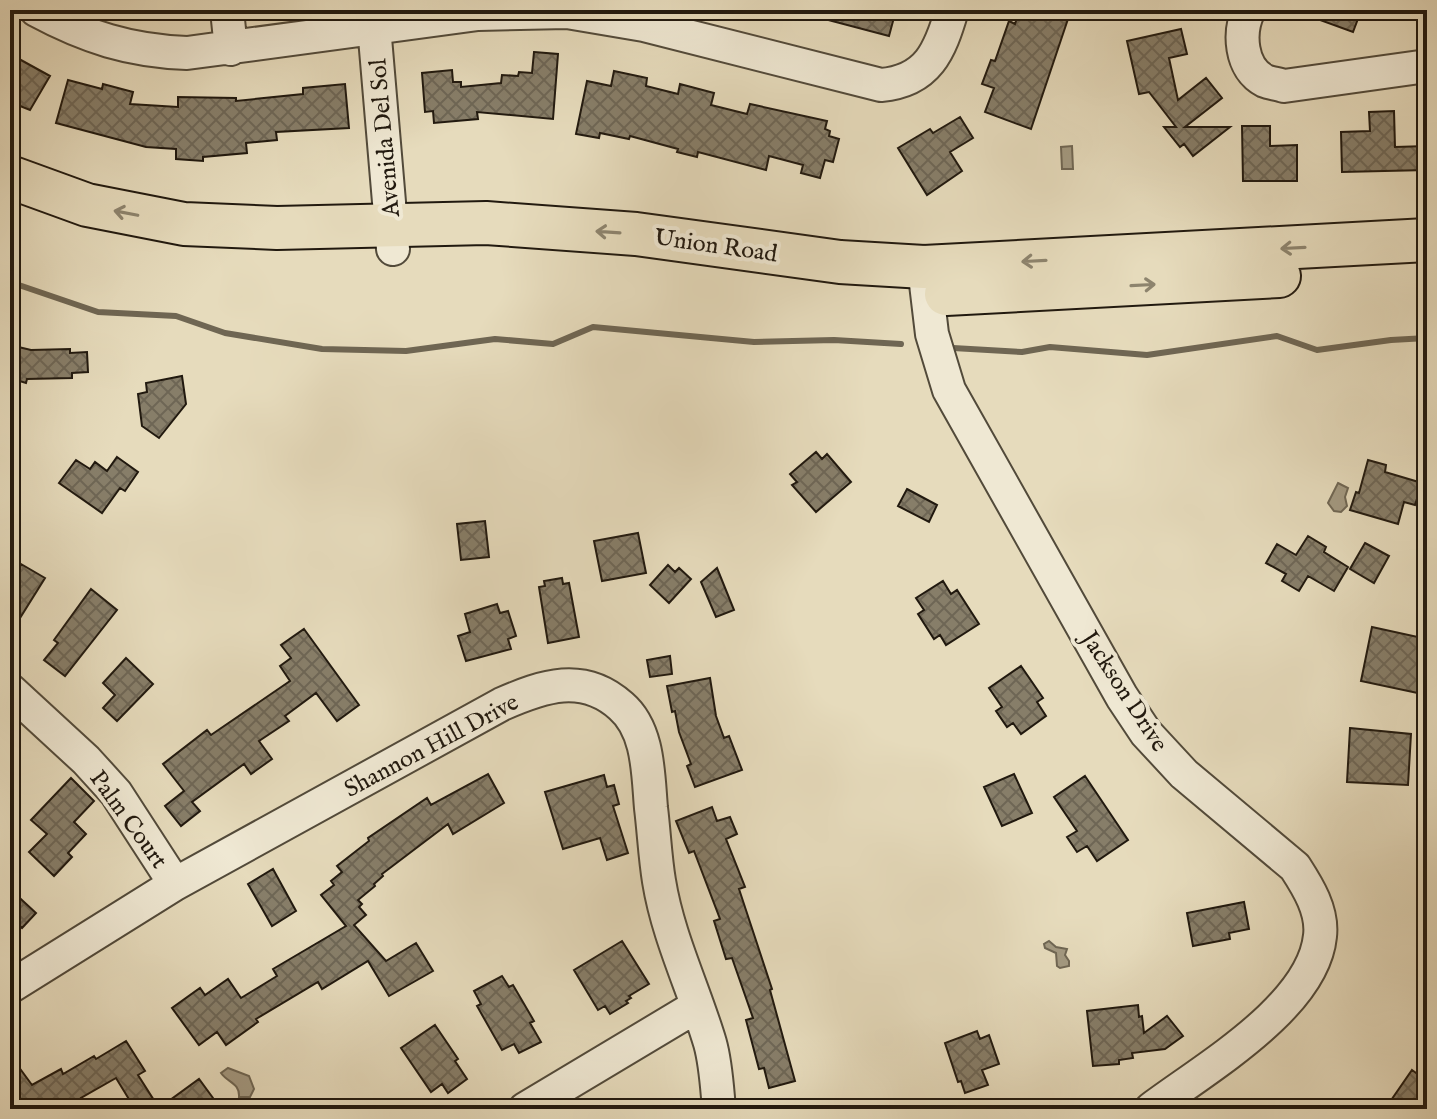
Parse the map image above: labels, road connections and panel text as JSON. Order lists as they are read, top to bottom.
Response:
{
  "streets": {
    "main road": ["Union Road"],
    "street": [
      "Avenida Del Sol",
      "Jackson Drive",
      "Shannon Hill Drive",
      "Palm Court"
    ]
  },
  "crossings": [
    ["Avenida Del Sol", "Union Road"],
    ["Union Road", "Jackson Drive"],
    ["Shannon Hill Drive", "Palm Court"]
  ]
}
